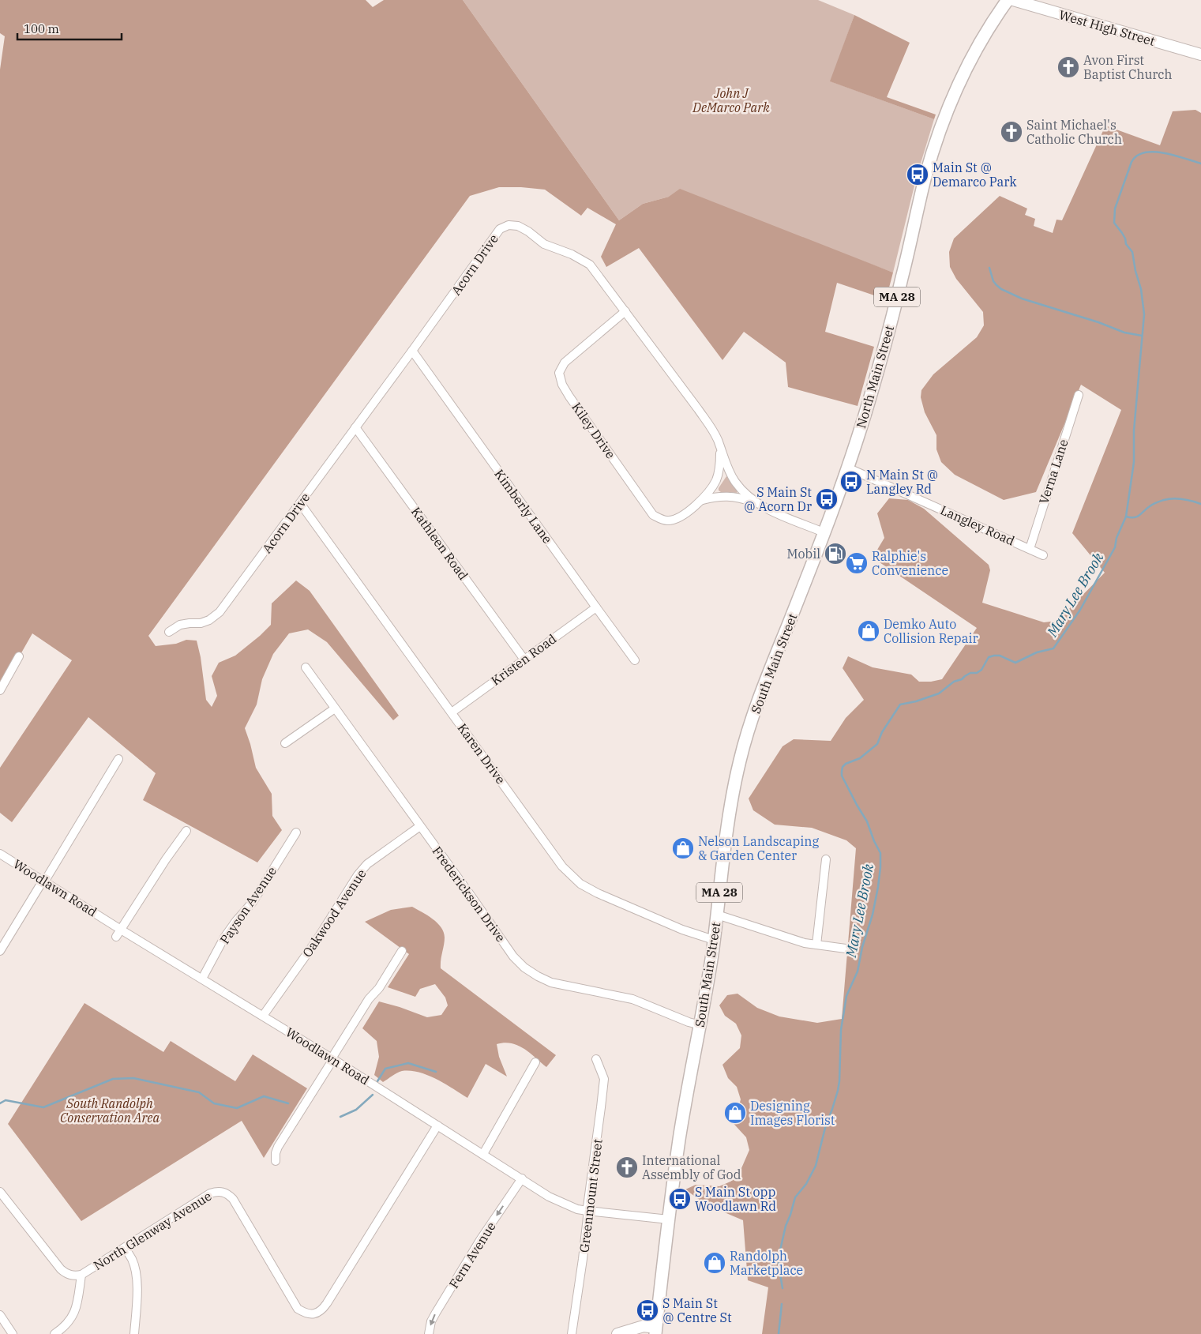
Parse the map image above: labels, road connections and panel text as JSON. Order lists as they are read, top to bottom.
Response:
{
  "streets": {
    "main road": [
      "West High Street",
      "MA 28",
      "North Main Street",
      "South Main Street"
    ],
    "street": [
      "Acorn Drive",
      "Kiley Drive",
      "Verna Lane",
      "Kimberly Lane",
      "Langley Road",
      "Kathleen Road",
      "Kristen Road",
      "Karen Drive",
      "Woodlawn Road",
      "Frederickson Drive",
      "Payson Avenue",
      "Oakwood Avenue",
      "Greenmount Street",
      "North Glenway Avenue",
      "Fern Avenue"
    ]
  },
  "crossings": [
    ["Acorn Drive", "Kiley Drive"],
    ["Acorn Drive", "Kimberly Lane"],
    ["Acorn Drive", "Kathleen Road"],
    ["Acorn Drive", "South Main Street"],
    ["Acorn Drive", "Karen Drive"],
    ["North Main Street", "Langley Road"],
    ["North Main Street", "South Main Street"],
    ["Verna Lane", "Langley Road"],
    ["Kimberly Lane", "Kristen Road"],
    ["Langley Road", "South Main Street"],
    ["Kathleen Road", "Kristen Road"],
    ["Kristen Road", "Karen Drive"],
    ["South Main Street", "Karen Drive"],
    ["South Main Street", "Woodlawn Road"],
    ["South Main Street", "Frederickson Drive"],
    ["Woodlawn Road", "Payson Avenue"],
    ["Woodlawn Road", "Oakwood Avenue"],
    ["Woodlawn Road", "Greenmount Street"],
    ["Woodlawn Road", "North Glenway Avenue"],
    ["Woodlawn Road", "Fern Avenue"],
    ["Frederickson Drive", "Oakwood Avenue"]
  ],
  "one_way": ["Fern Avenue"],
  "water": ["Mary Lee Brook"],
  "parks": ["John J DeMarco Park", "South Randolph Conservation Area"],
  "places": {
    "church": ["Avon First Baptist Church", "Saint Michael's Catholic Church", "International Assembly of God"],
    "bus stop": [
      "Main St @ Demarco Park",
      "N Main St @ Langley Rd",
      "S Main St @ Acorn Dr",
      "S Main St opp Woodlawn Rd",
      "S Main St @ Centre St"
    ],
    "fuel station": ["Mobil"],
    "supermarket": ["Ralphie's Convenience"],
    "shop": [
      "Demko Auto Collision Repair",
      "Nelson Landscaping & Garden Center",
      "Designing Images Florist",
      "Randolph Marketplace"
    ]
  },
  "scale_bar": "100 m"
}
